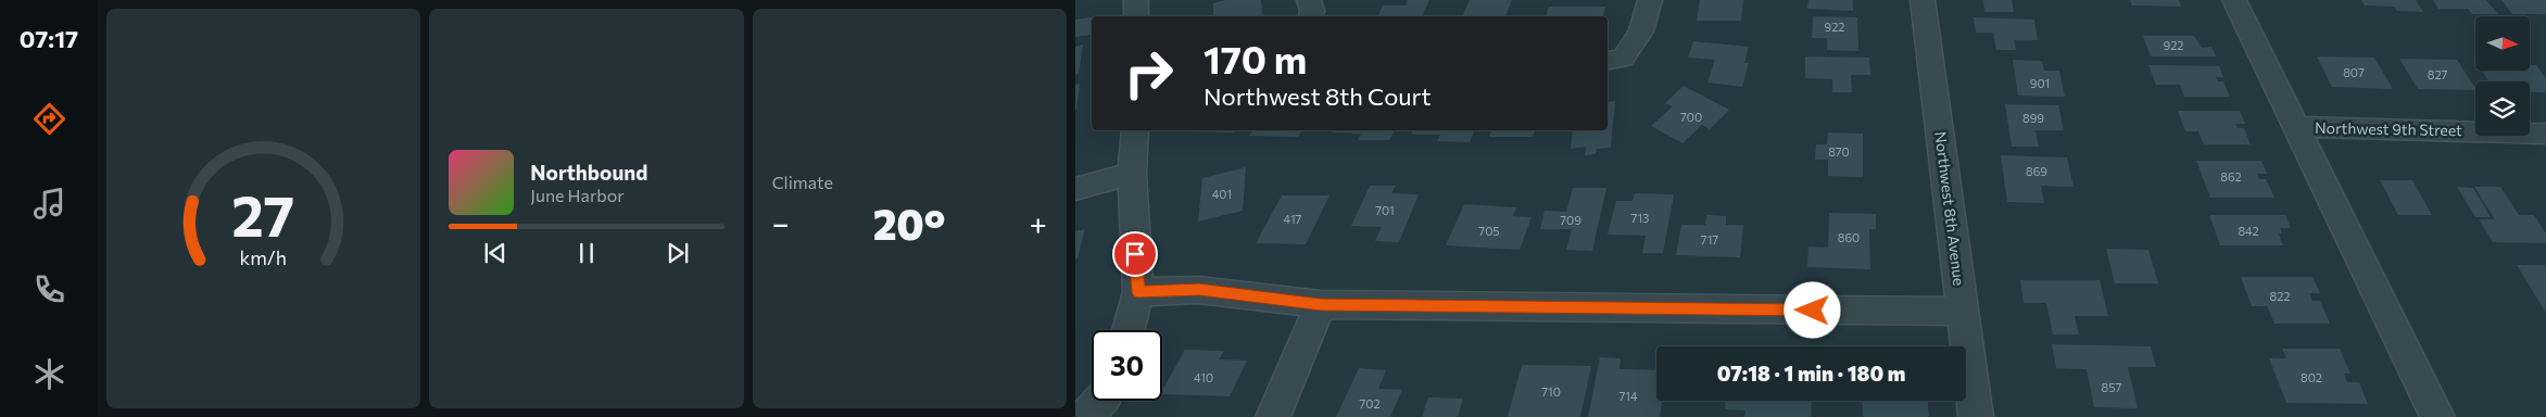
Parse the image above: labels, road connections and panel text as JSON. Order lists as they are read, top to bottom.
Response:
{
  "streets": {
    "street": ["Northwest 9th Street", "Northwest 8th Avenue"]
  },
  "house_numbers": [
    "922",
    "922",
    "807",
    "827",
    "901",
    "700",
    "899",
    "870",
    "869",
    "862",
    "401",
    "701",
    "713",
    "417",
    "709",
    "705",
    "842",
    "860",
    "717",
    "822",
    "410",
    "802",
    "857",
    "710",
    "714",
    "702"
  ],
  "north": "right",
  "page": {
    "tabs": "07:17",
    "tile": "Climate",
    "turn": ["170 m", "Northwest 8th Court"],
    "song": ["Northbound", "June Harbor"],
    "heat": ["−", "20°", "+"],
    "limit": "30",
    "trip": "07:18 · 1 min · 180 m",
    "gauge": ["27", "km/h"]
  }
}
